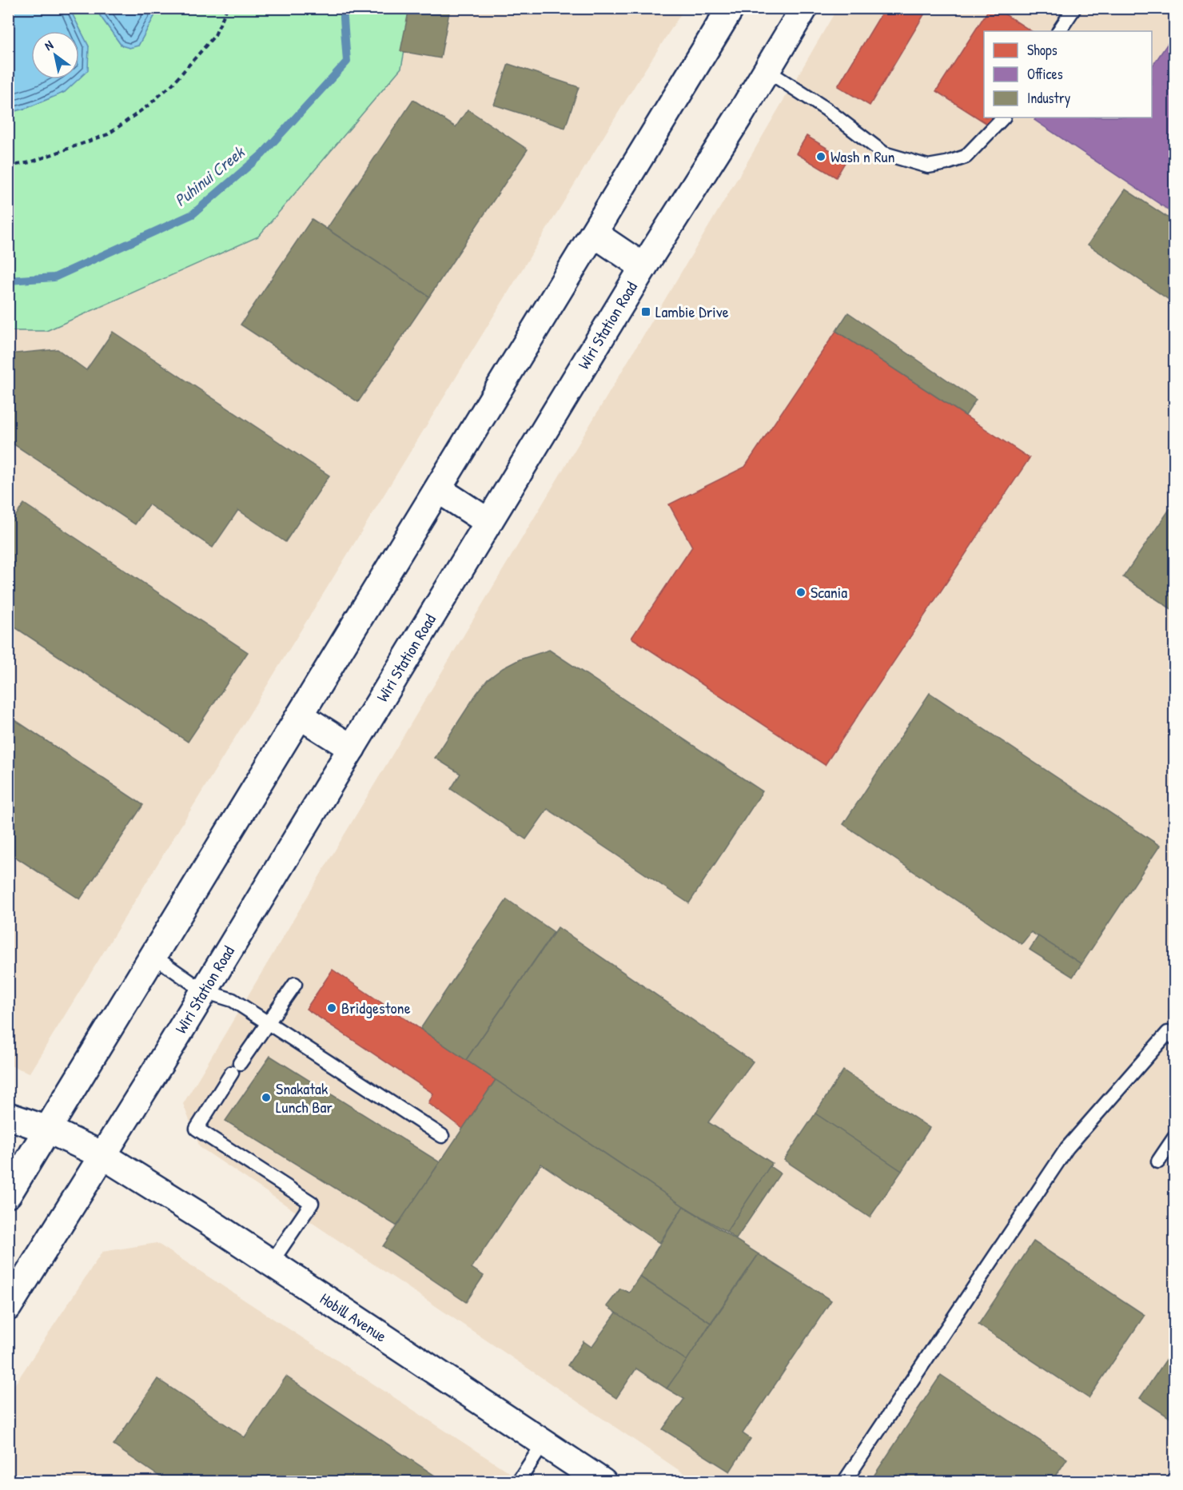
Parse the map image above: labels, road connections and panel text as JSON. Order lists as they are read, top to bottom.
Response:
{
  "streets": {
    "main road": ["Wiri Station Road", "Hobill Avenue"]
  },
  "crossings": [
    ["Wiri Station Road", "Hobill Avenue"]
  ],
  "water": ["Puhinui Creek"],
  "places": {
    "other": [
      "Wash n Run",
      "Scania",
      "Bridgestone",
      "Snakatak Lunch Bar"
    ],
    "transit": ["Lambie Drive"]
  },
  "legend": ["Shops", "Offices", "Industry"],
  "north": "top left"
}
